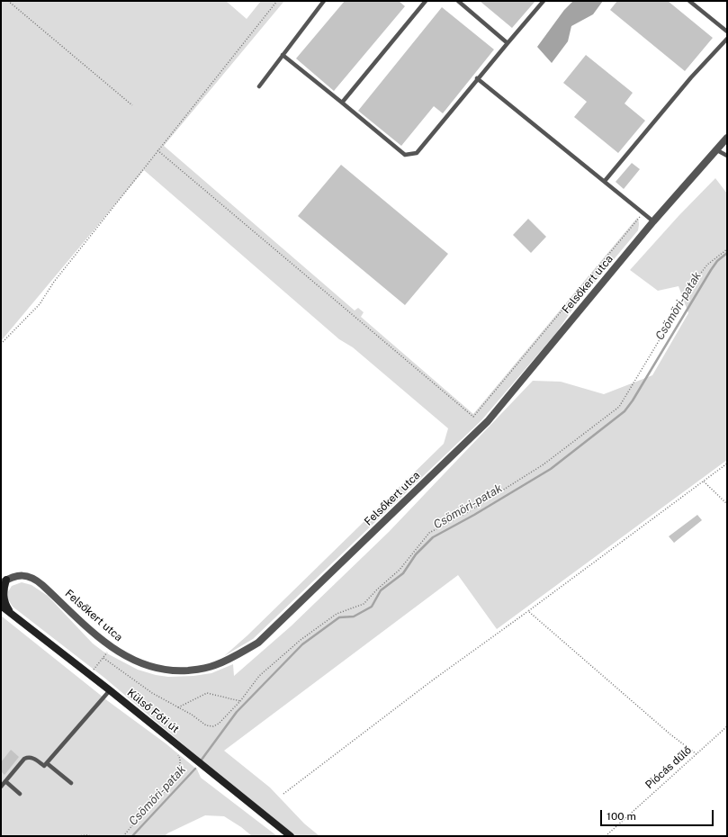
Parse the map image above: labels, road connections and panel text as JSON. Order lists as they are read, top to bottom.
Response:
{
  "streets": {
    "main road": ["Külső Fóti út"],
    "street": ["Felsőkert utca"],
    "path": ["Piócás dűlő"]
  },
  "water": ["Csömöri-patak"],
  "scale_bar": "100 m"
}
